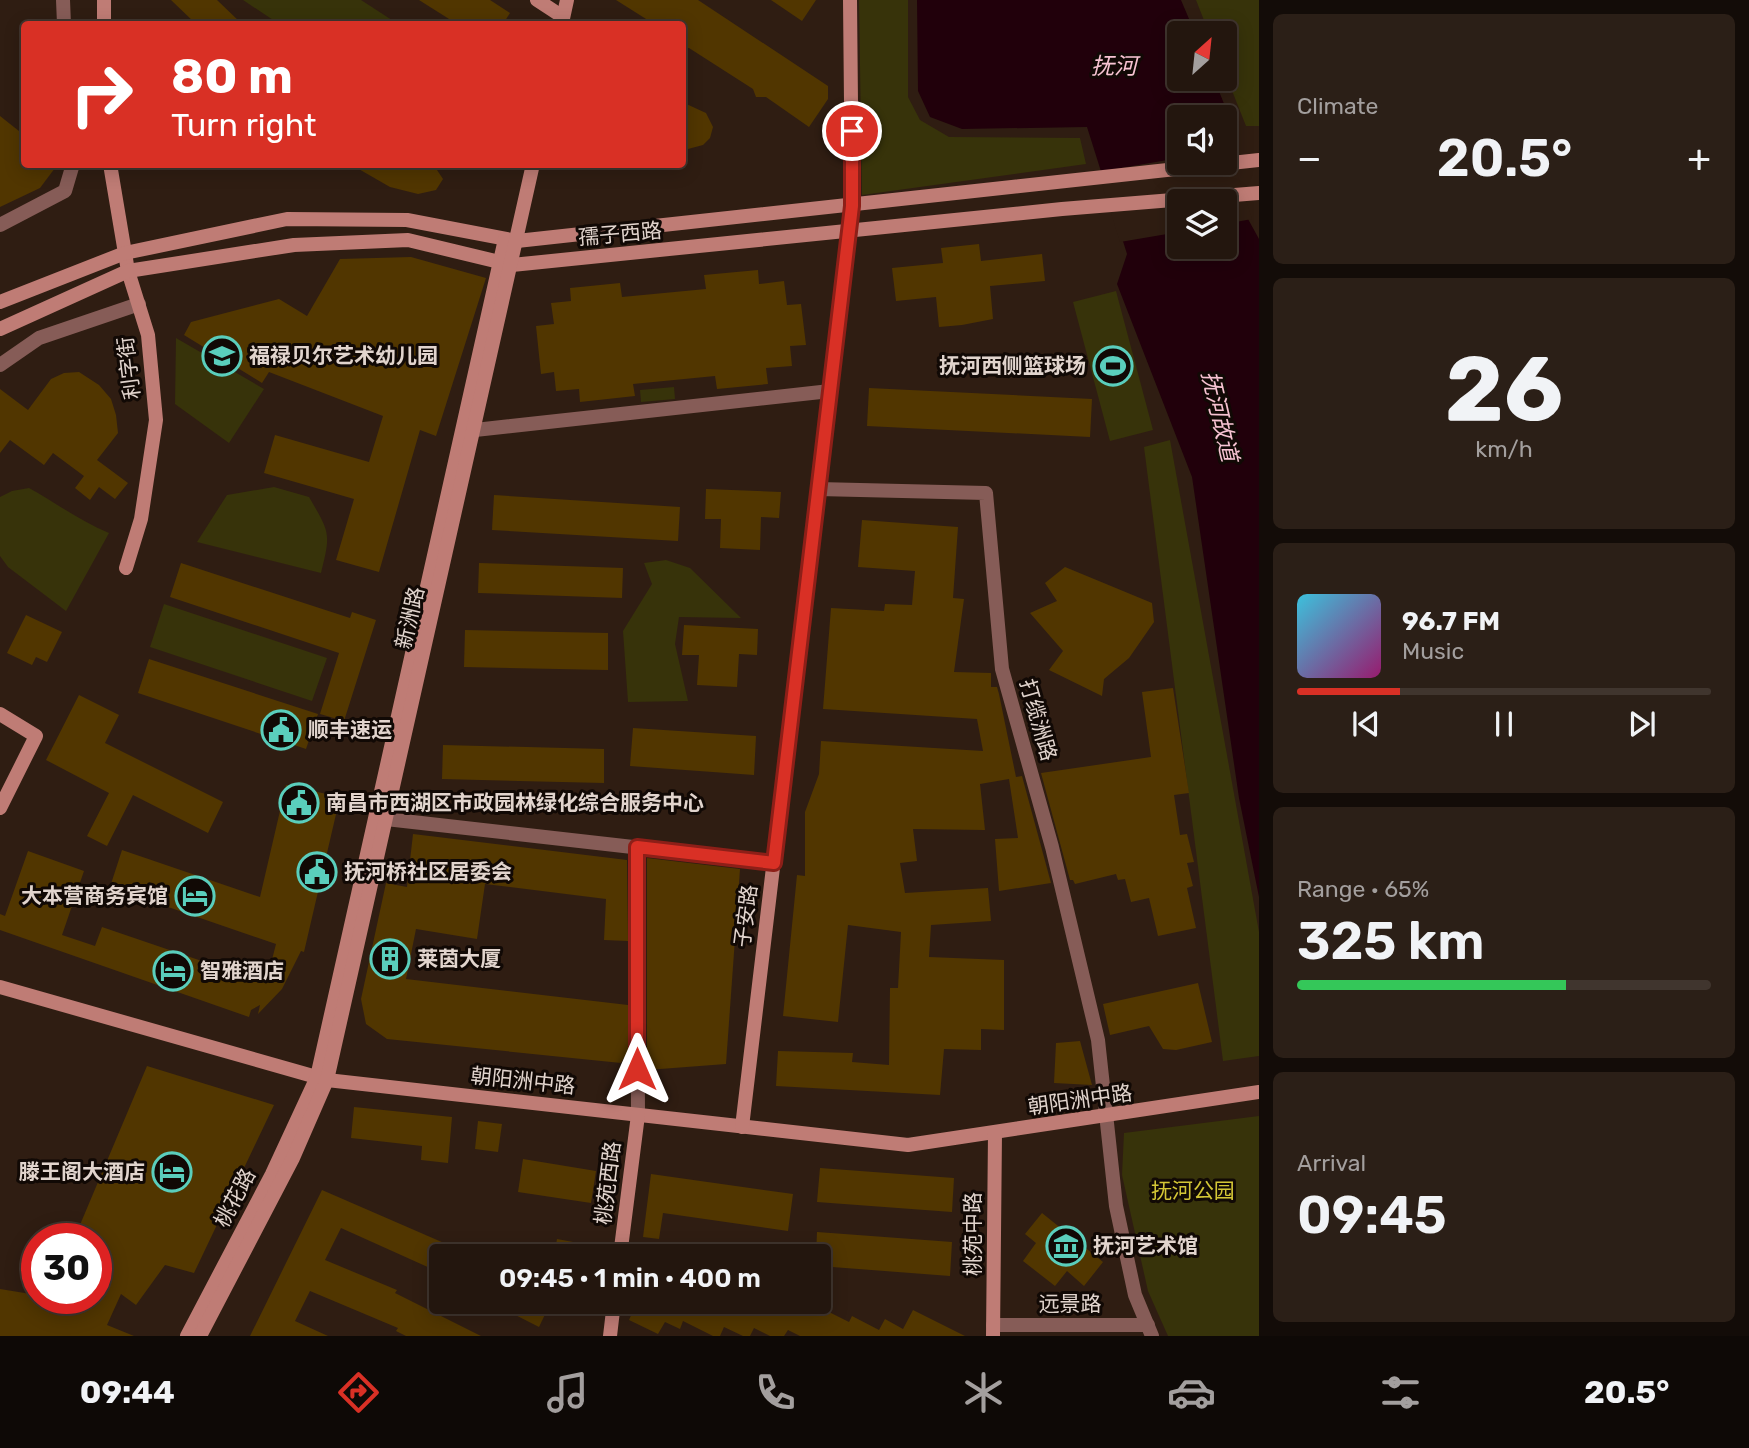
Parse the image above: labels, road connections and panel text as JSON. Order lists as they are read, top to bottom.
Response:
{
  "streets": {
    "main road": [
      "孺子西路",
      "利字街",
      "新洲路",
      "子安路",
      "朝阳洲中路",
      "桃苑西路",
      "桃花路",
      "桃苑中路"
    ],
    "street": ["打缆洲路", "远景路"]
  },
  "crossings": [
    ["孺子西路", "利字街"],
    ["孺子西路", "新洲路"],
    ["孺子西路", "子安路"],
    ["新洲路", "朝阳洲中路"],
    ["新洲路", "桃花路"],
    ["打缆洲路", "子安路"],
    ["打缆洲路", "朝阳洲中路"],
    ["子安路", "朝阳洲中路"],
    ["朝阳洲中路", "桃苑西路"],
    ["朝阳洲中路", "桃花路"],
    ["朝阳洲中路", "桃苑中路"],
    ["桃苑中路", "远景路"]
  ],
  "water": ["抚河", "抚河故道"],
  "parks": ["抚河公园"],
  "places": {
    "school or university": ["福禄贝尔艺术幼儿园"],
    "sports": ["抚河西侧篮球场"],
    "public building": ["顺丰速运", "南昌市西湖区市政园林绿化综合服务中心", "抚河桥社区居委会"],
    "hotel": ["大本营商务宾馆", "智雅酒店", "滕王阁大酒店"],
    "building": ["莱茵大厦"],
    "museum": ["抚河艺术馆"]
  },
  "north": "top right",
  "page": {
    "tile": [
      "Climate",
      ["26", "km/h"],
      ["Range · 65%", "325 km"],
      ["Arrival", "09:45"]
    ],
    "turn": ["80 m", "Turn right"],
    "heat": ["−", "20.5°", "+"],
    "song": ["96.7 FM", "Music"],
    "limit": "30",
    "trip": "09:45 · 1 min · 400 m",
    "tabs": ["09:44", "20.5°"]
  }
}
